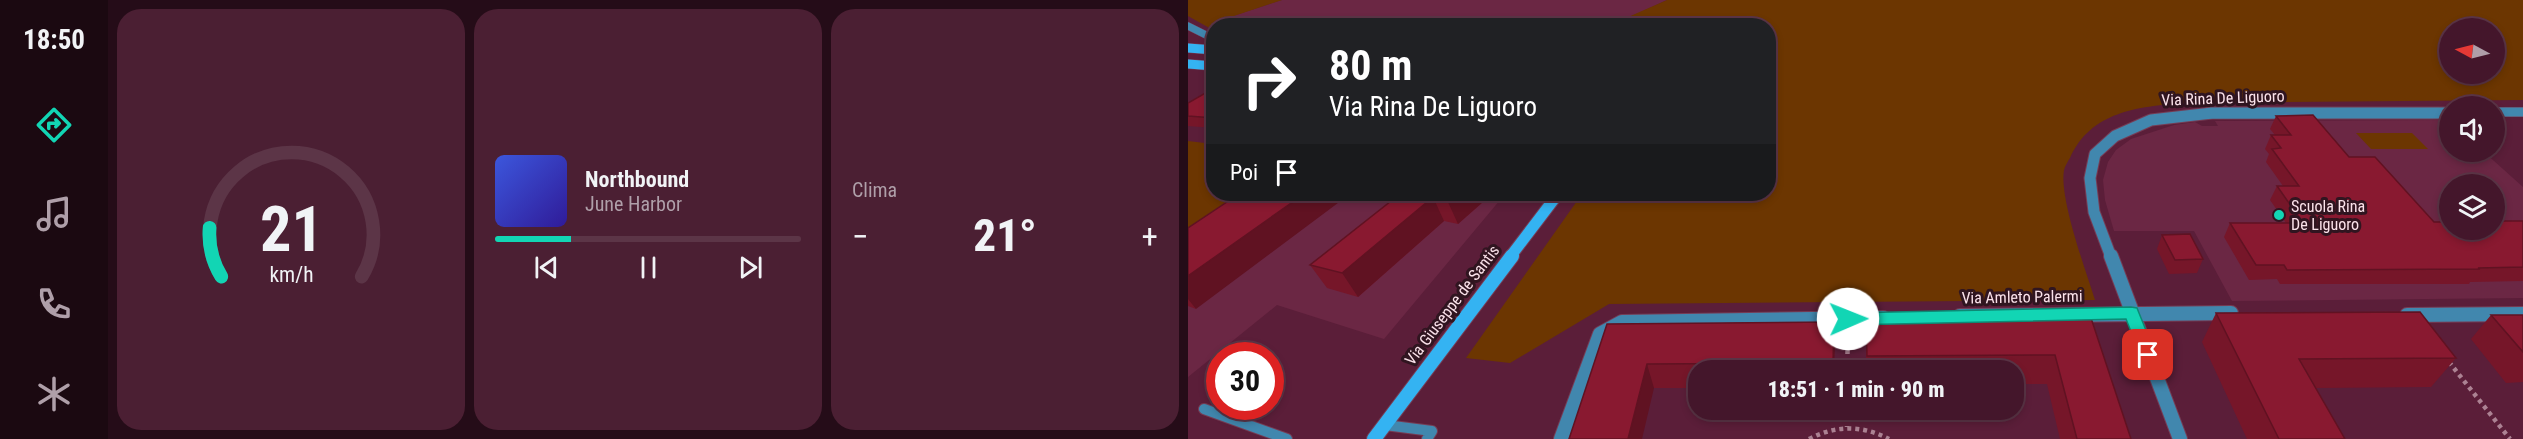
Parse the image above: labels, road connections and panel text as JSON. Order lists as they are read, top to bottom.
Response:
{
  "streets": {
    "main road": ["Via Giuseppe de Santis"],
    "street": ["Via Rina De Liguoro", "Via Amleto Palermi"]
  },
  "crossings": [
    ["Via Rina De Liguoro", "Via Amleto Palermi"]
  ],
  "places": ["Scuola Rina De Liguoro"],
  "north": "left",
  "page": {
    "tabs": "18:50",
    "tile": "Clima",
    "turn": ["80 m", "Via Rina De Liguoro"],
    "then": "Poi",
    "song": ["Northbound", "June Harbor"],
    "heat": ["−", "21°", "+"],
    "limit": "30",
    "trip": "18:51 · 1 min · 90 m",
    "gauge": ["21", "km/h"]
  }
}
